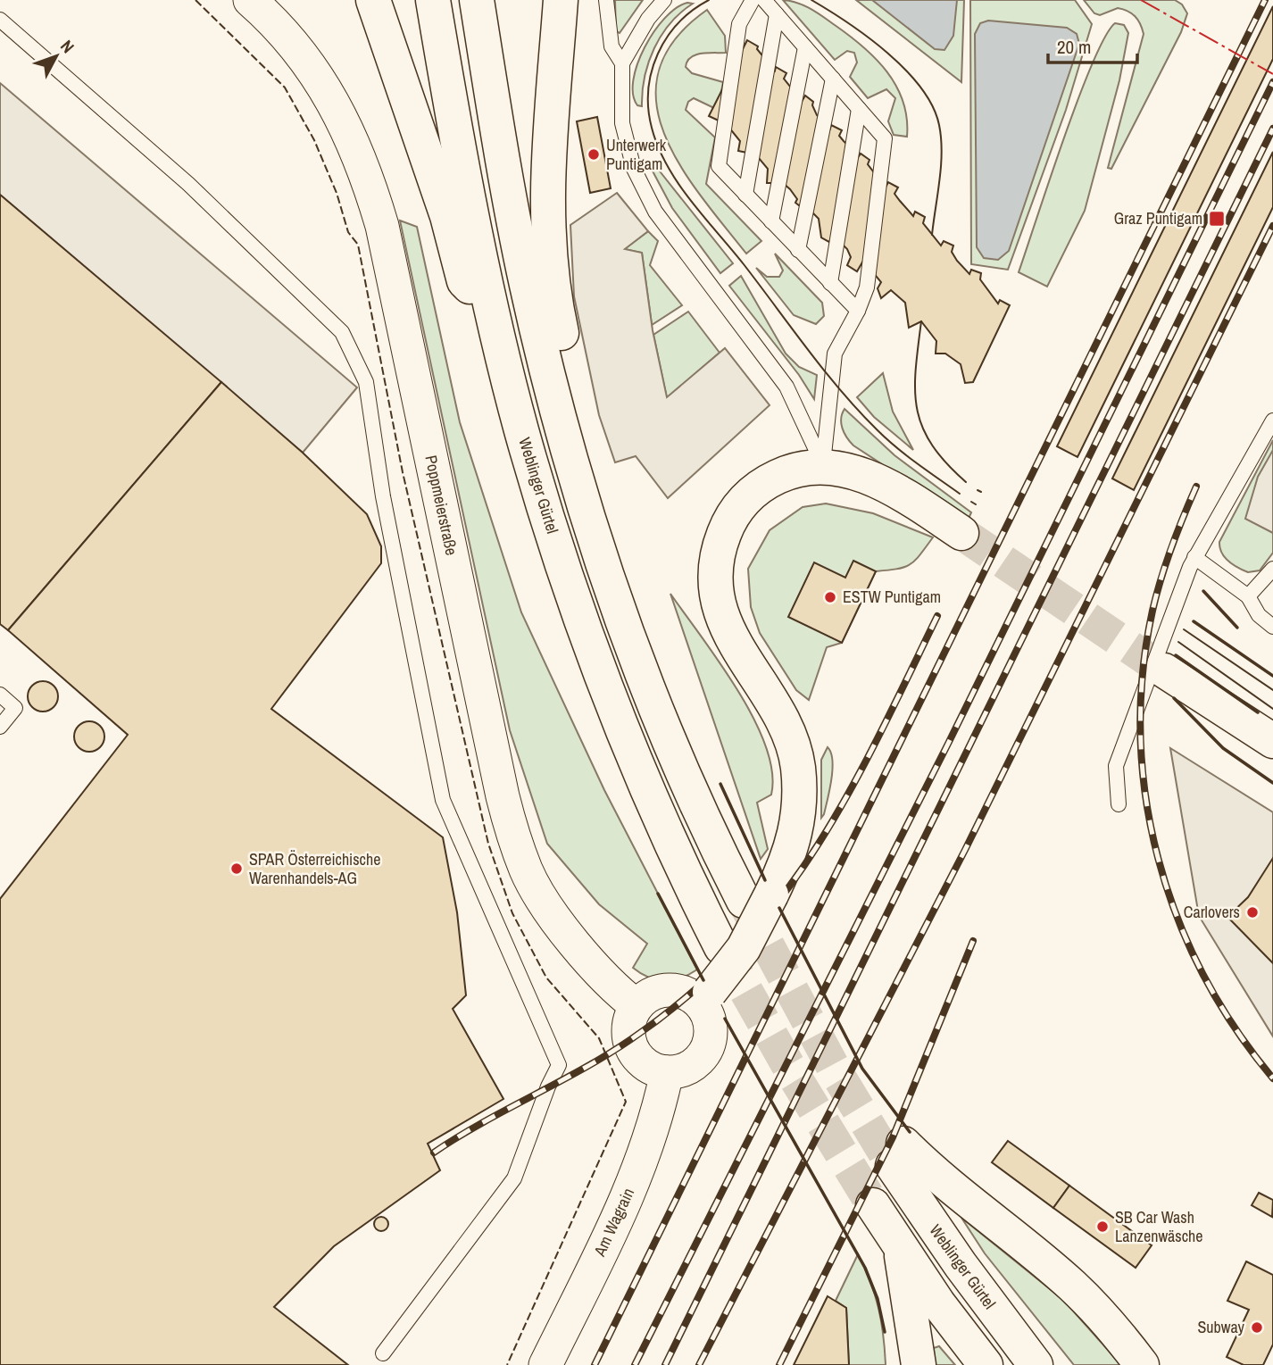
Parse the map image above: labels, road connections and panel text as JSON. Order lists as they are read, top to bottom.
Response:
{
  "streets": {
    "main road": ["Weblinger Gürtel"],
    "street": ["Poppmeierstraße", "Am Wagrain"]
  },
  "crossings": [
    ["Poppmeierstraße", "Am Wagrain"]
  ],
  "places": {
    "other": [
      "Unterwerk Puntigam",
      "ESTW Puntigam",
      "SPAR Österreichische Warenhandels-AG",
      "Carlovers",
      "SB Car Wash Lanzenwäsche",
      "Subway"
    ],
    "transit": ["Graz Puntigam"]
  },
  "scale_bar": "20 m",
  "north": "top right"
}
